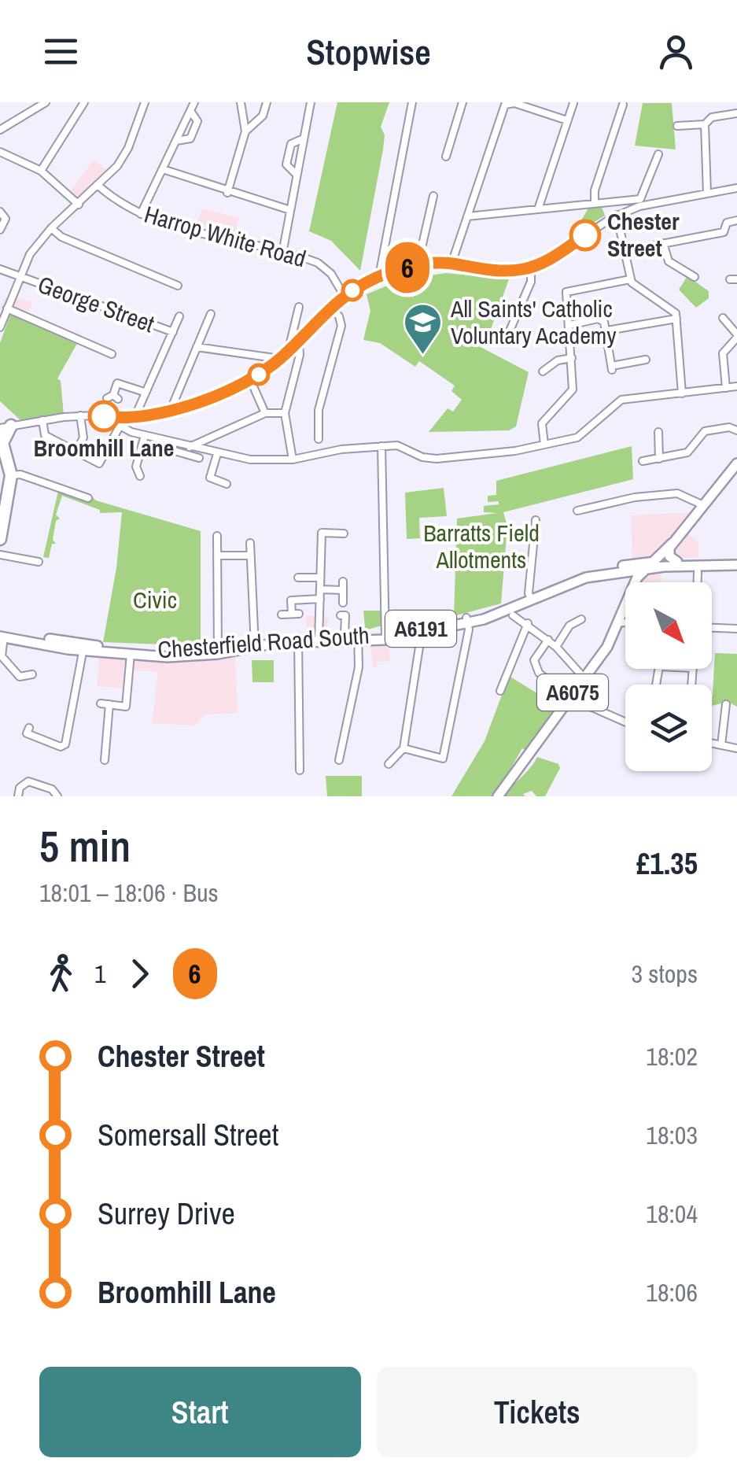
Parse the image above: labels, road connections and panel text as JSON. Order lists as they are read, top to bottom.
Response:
{
  "streets": {
    "main road": ["A6191", "Chesterfield Road South", "A6075"],
    "street": ["Harrop White Road", "George Street"]
  },
  "crossings": [
    ["A6191", "Chesterfield Road South"],
    ["A6191", "A6075"],
    ["Chesterfield Road South", "A6075"]
  ],
  "parks": ["Barratts Field Allotments", "Civic"],
  "places": {
    "other": ["Chester Street", "Broomhill Lane"],
    "school or university": ["All Saints' Catholic Voluntary Academy"]
  },
  "lines": ["bus line 6"],
  "north": "bottom right",
  "page": {
    "header": "Stopwise",
    "on_map": "6",
    "heading": ["5 min", "18:01 – 18:06 · Bus", "£1.35"],
    "legs": ["1", "6", "3 stops"],
    "list": [
      {
        "name": "Chester Street",
        "value": "18:02"
      },
      {
        "name": "Somersall Street",
        "value": "18:03"
      },
      {
        "name": "Surrey Drive",
        "value": "18:04"
      },
      {
        "name": "Broomhill Lane",
        "value": "18:06"
      }
    ],
    "buttons": ["Start", "Tickets"]
  }
}
